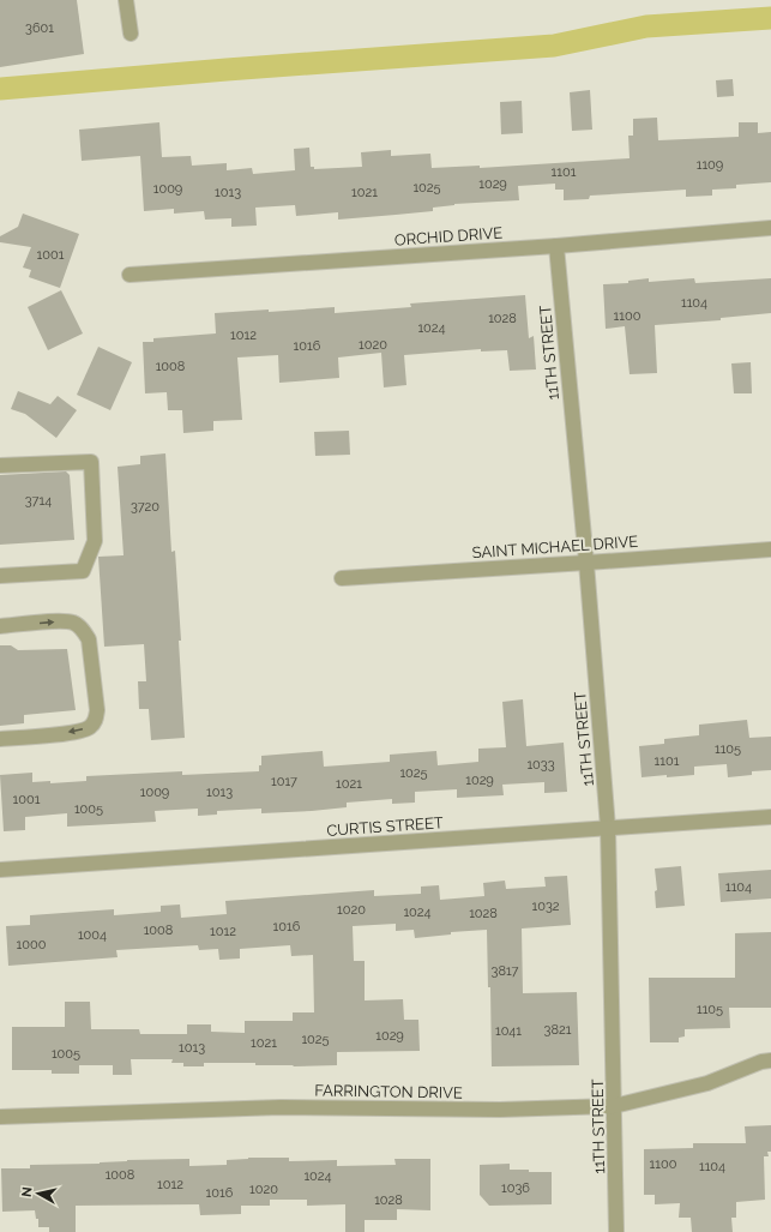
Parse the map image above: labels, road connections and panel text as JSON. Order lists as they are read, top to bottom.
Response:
{
  "streets": {
    "street": [
      "ORCHID DRIVE",
      "11TH STREET",
      "SAINT MICHAEL DRIVE",
      "CURTIS STREET",
      "FARRINGTON DRIVE"
    ]
  },
  "crossings": [
    ["ORCHID DRIVE", "11TH STREET"],
    ["11TH STREET", "SAINT MICHAEL DRIVE"],
    ["11TH STREET", "CURTIS STREET"],
    ["11TH STREET", "FARRINGTON DRIVE"]
  ],
  "house_numbers": [
    "3601",
    "1109",
    "1101",
    "1029",
    "1025",
    "1009",
    "1013",
    "1021",
    "1001",
    "1104",
    "1100",
    "1028",
    "1024",
    "1012",
    "1020",
    "1016",
    "1008",
    "3714",
    "3720",
    "1105",
    "1101",
    "1033",
    "1025",
    "1029",
    "1017",
    "1021",
    "1009",
    "1013",
    "1001",
    "1005",
    "1104",
    "1032",
    "1020",
    "1024",
    "1028",
    "1016",
    "1008",
    "1012",
    "1004",
    "1000",
    "3817",
    "1105",
    "3821",
    "1041",
    "1029",
    "1025",
    "1021",
    "1013",
    "1005",
    "1100",
    "1104",
    "1008",
    "1024",
    "1012",
    "1036",
    "1020",
    "1016",
    "1028"
  ],
  "north": "left"
}
